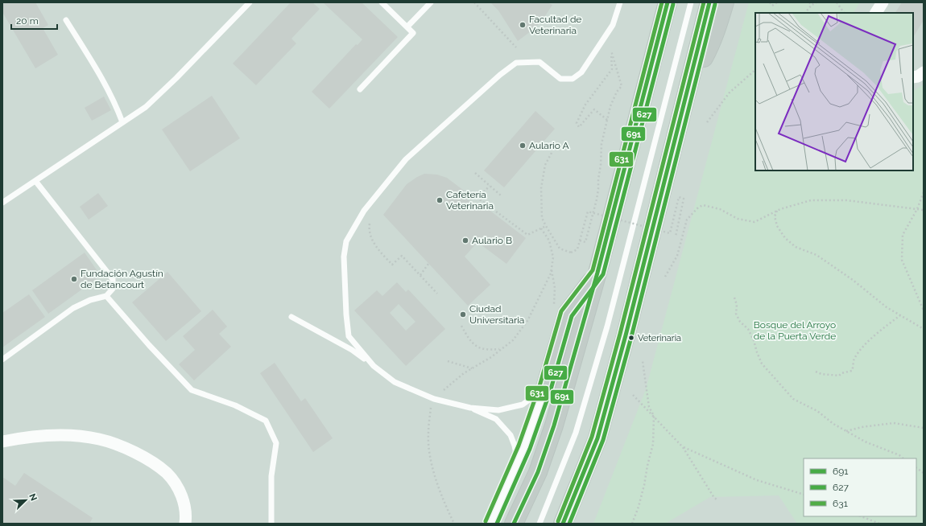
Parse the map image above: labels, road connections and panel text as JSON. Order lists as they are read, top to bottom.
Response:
{
  "parks": ["Bosque del Arroyo de la Puerta Verde"],
  "places": [
    "Facultad de Veterinaria",
    "Aulario A",
    "Cafetería Veterinaria",
    "Aulario B",
    "Fundación Agustín de Betancourt",
    "Ciudad Universitaria",
    "Veterinaria"
  ],
  "lines": ["transit line 691", "transit line 631", "transit line 627"],
  "legend": ["691", "627", "631"],
  "scale_bar": "20 m",
  "north": "top right"
}
